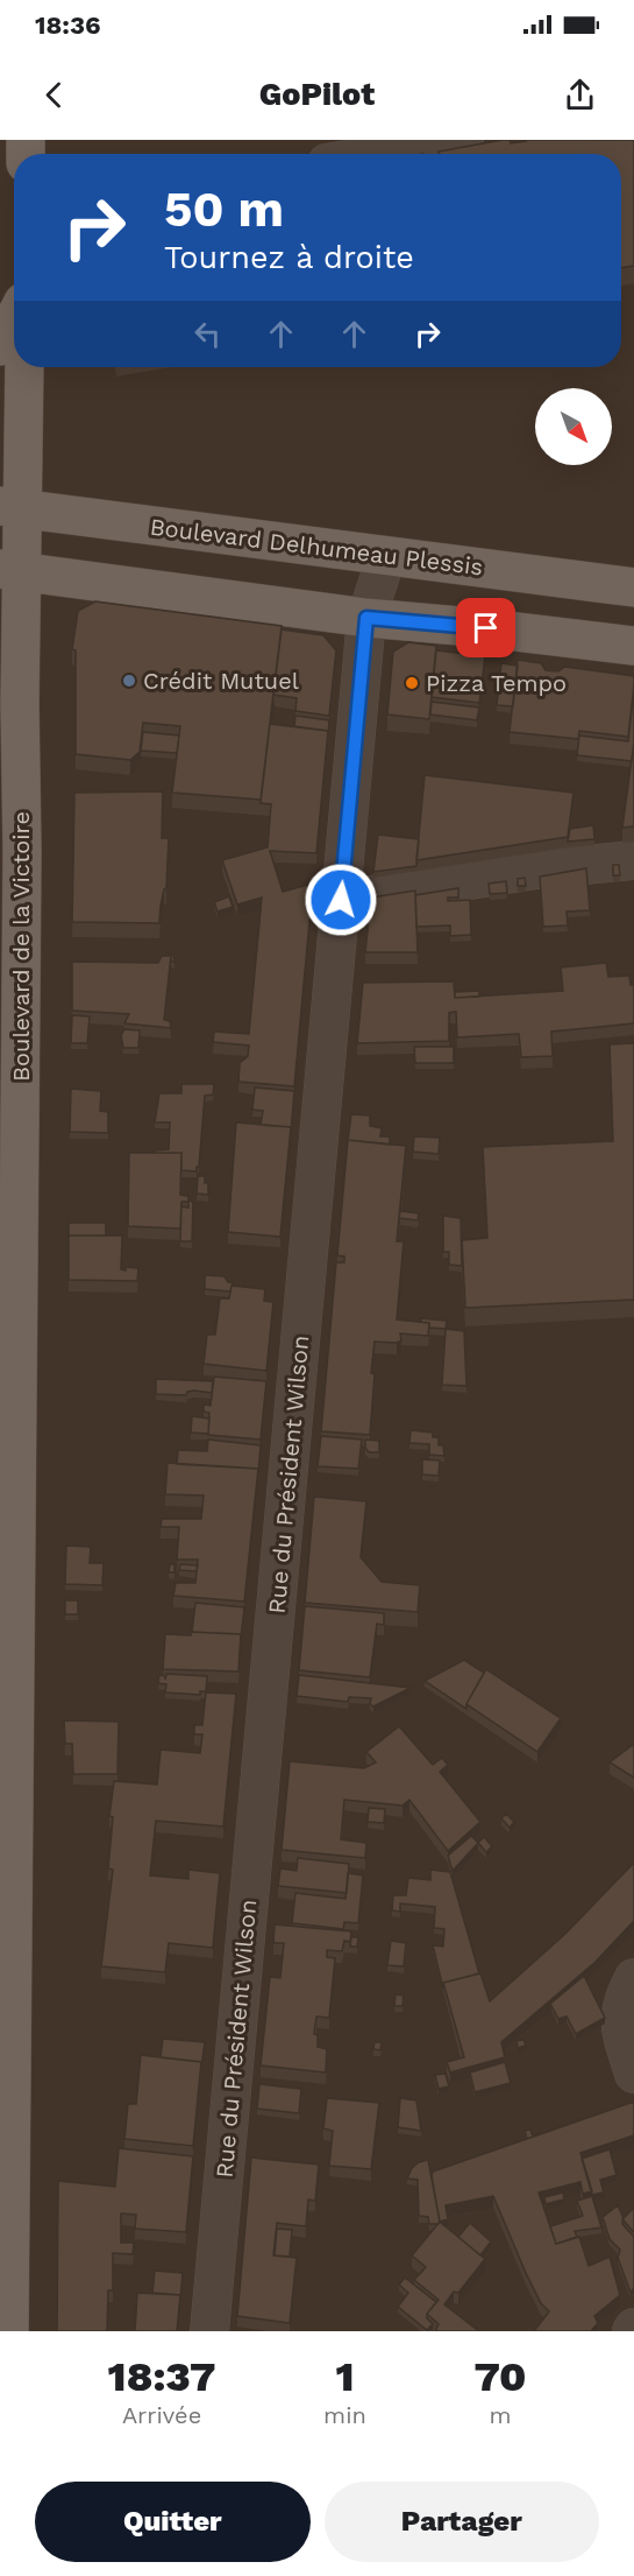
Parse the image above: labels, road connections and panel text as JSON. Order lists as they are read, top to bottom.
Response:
{
  "streets": {
    "main road": ["Boulevard Delhumeau Plessis", "Boulevard de la Victoire"],
    "street": ["Rue du Président Wilson"]
  },
  "crossings": [
    ["Boulevard Delhumeau Plessis", "Boulevard de la Victoire"],
    ["Boulevard Delhumeau Plessis", "Rue du Président Wilson"]
  ],
  "places": ["Crédit Mutuel", "Pizza Tempo"],
  "north": "bottom right",
  "page": {
    "status": "18:36",
    "header": "GoPilot",
    "turn": ["50 m", "Tournez à droite"],
    "eta": [
      "18:37",
      "Arrivée",
      "1",
      "min",
      "70",
      "m"
    ],
    "buttons": ["Quitter", "Partager"]
  }
}
